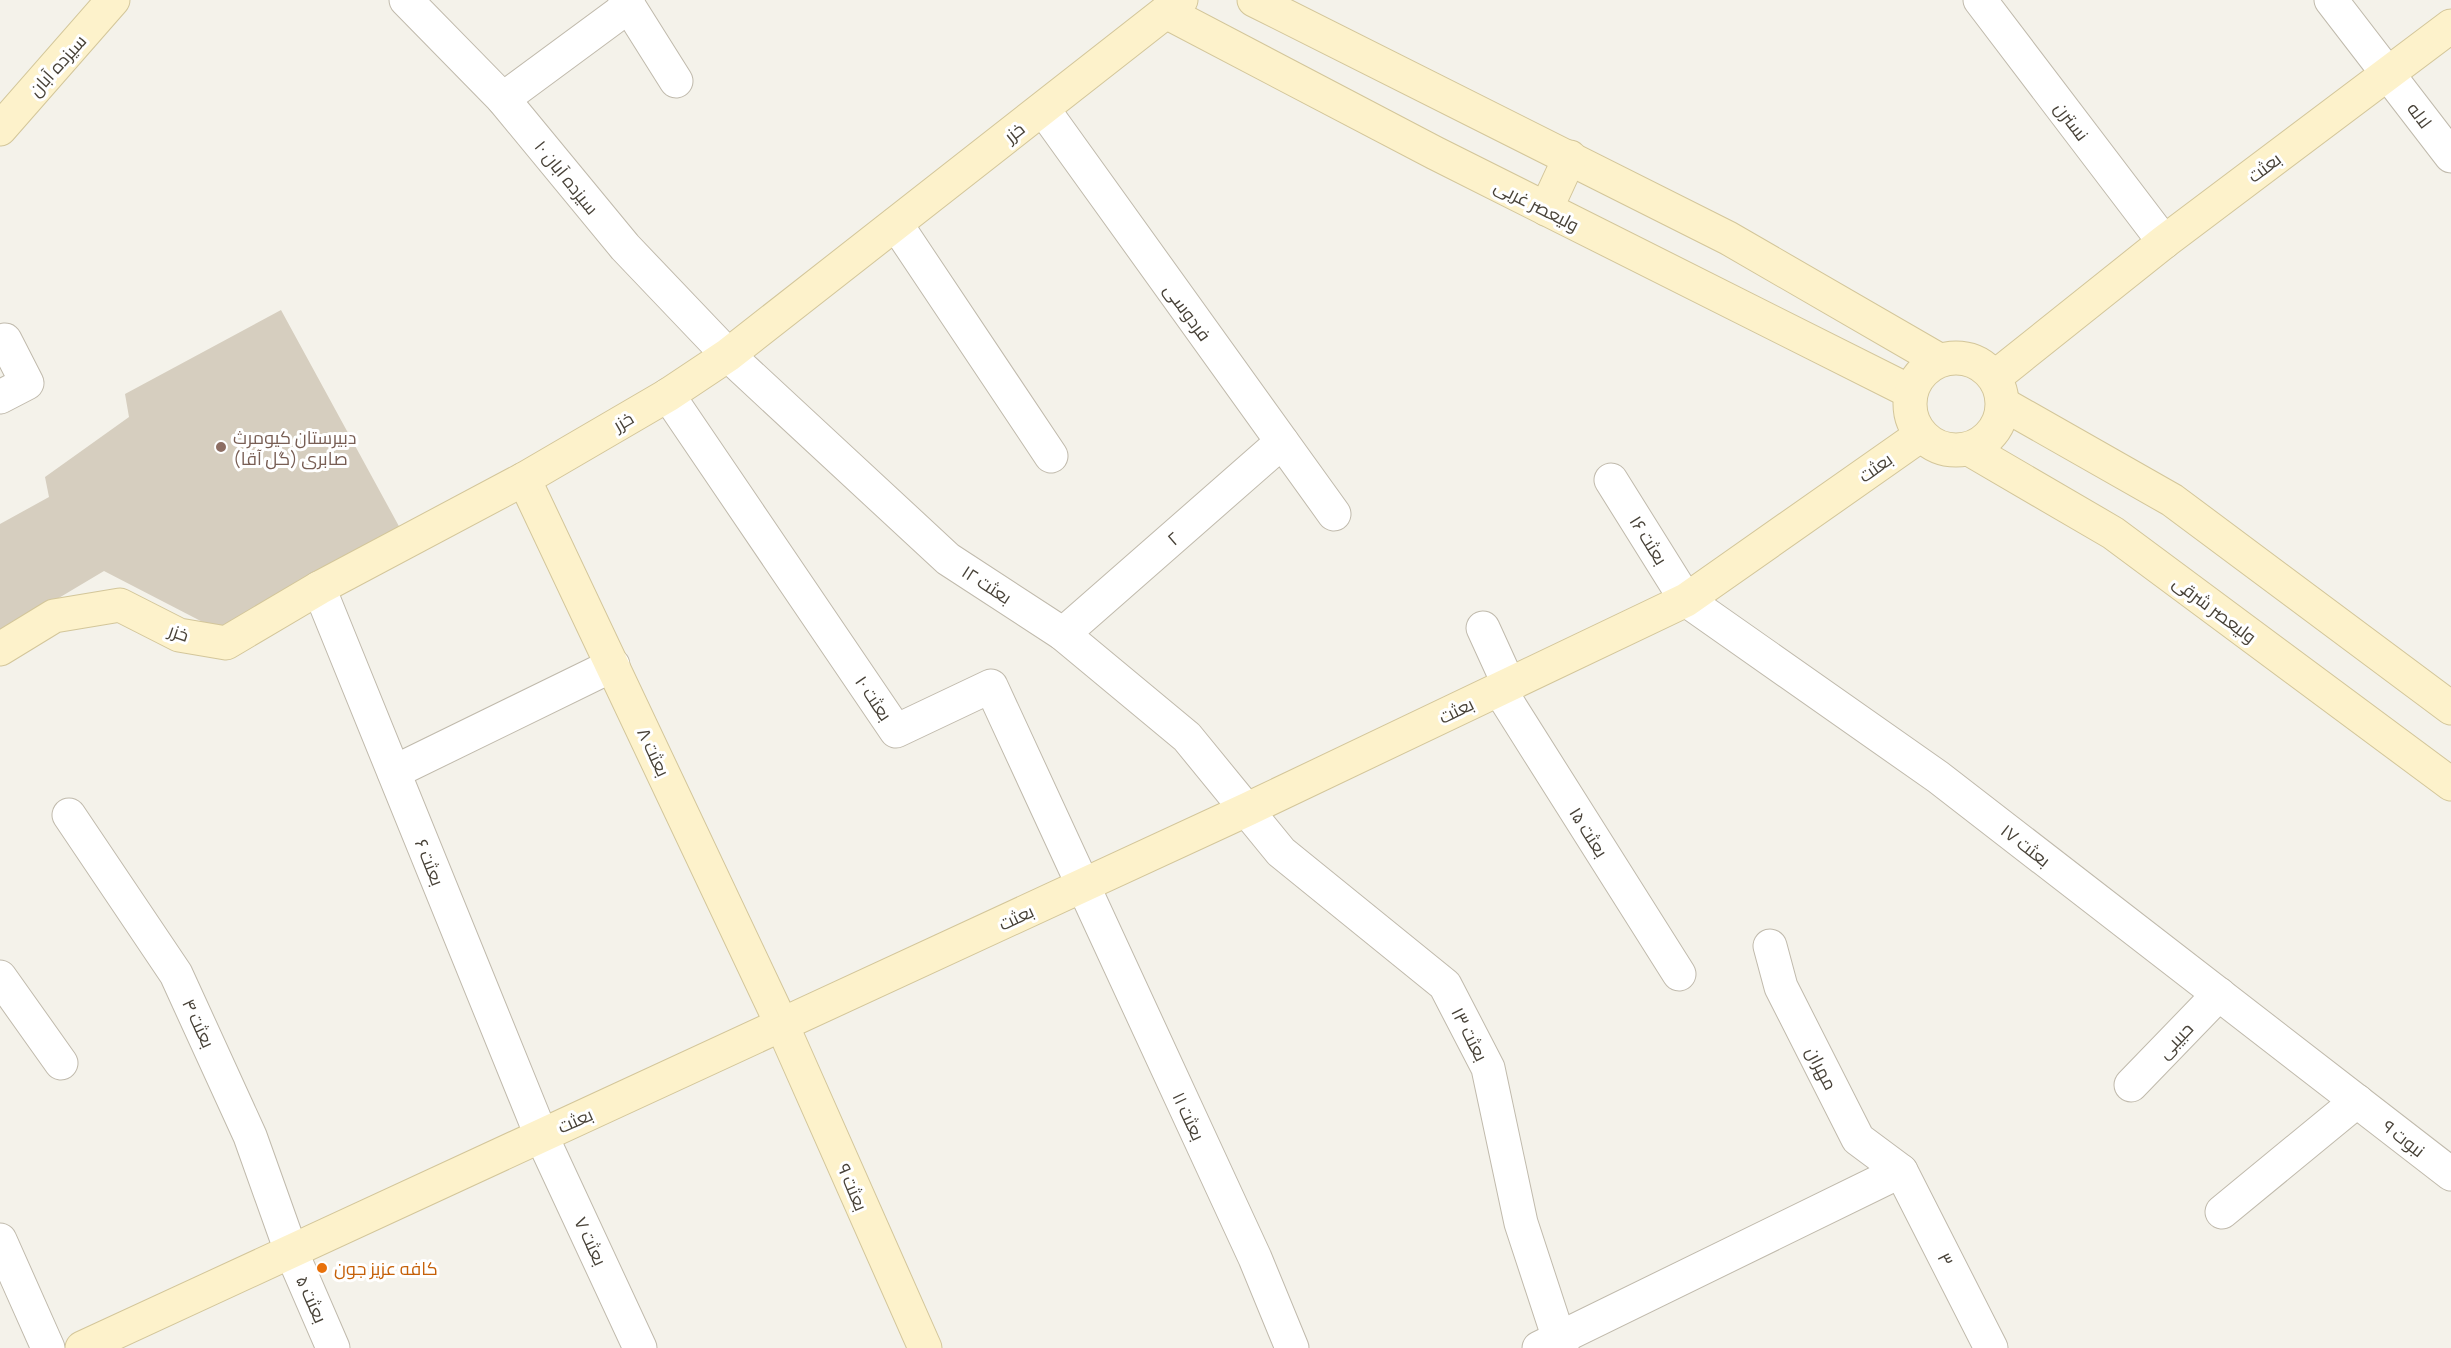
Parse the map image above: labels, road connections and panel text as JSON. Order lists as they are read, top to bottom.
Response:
{
  "streets": {
    "street": [
      "سیزده آبان",
      "لاله",
      "نسترن",
      "خزر",
      "بعثت",
      "سیزده آبان ‍۱۰",
      "ولیعصر غربی",
      "فردوسی",
      "۲",
      "بعثت ۱۶",
      "بعثت ۱۲",
      "ولیعصر شرقی",
      "بعثت ۱۰",
      "بعثت ۸",
      "بعثت ۱۵",
      "بعثت ۱۷",
      "بعثت ۶",
      "بعثت ۴",
      "بعثت ۱۳",
      "حبیبی",
      "مهران",
      "بعثت ۱۱",
      "نبوت ۹",
      "بعثت ۹",
      "بعثت ۷",
      "۳",
      "بعثت ۵"
    ]
  },
  "crossings": [
    ["لاله", "بعثت"],
    ["نسترن", "بعثت"],
    ["خزر", "سیزده آبان ‍۱۰"],
    ["خزر", "ولیعصر غربی"],
    ["خزر", "فردوسی"],
    ["خزر", "بعثت ۱۲"],
    ["خزر", "بعثت ۱۰"],
    ["خزر", "بعثت ۸"],
    ["خزر", "بعثت ۶"],
    ["بعثت", "ولیعصر غربی"],
    ["بعثت", "بعثت ۱۶"],
    ["بعثت", "بعثت ۱۲"],
    ["بعثت", "ولیعصر شرقی"],
    ["بعثت", "بعثت ۱۰"],
    ["بعثت", "بعثت ۸"],
    ["بعثت", "بعثت ۱۵"],
    ["بعثت", "بعثت ۱۷"],
    ["بعثت", "بعثت ۶"],
    ["بعثت", "بعثت ۴"],
    ["بعثت", "بعثت ۱۳"],
    ["بعثت", "بعثت ۱۱"],
    ["بعثت", "بعثت ۹"],
    ["بعثت", "بعثت ۷"],
    ["بعثت", "بعثت ۵"],
    ["سیزده آبان ‍۱۰", "بعثت ۱۲"],
    ["ولیعصر غربی", "ولیعصر شرقی"],
    ["فردوسی", "۲"],
    ["۲", "بعثت ۱۲"],
    ["بعثت ۱۶", "بعثت ۱۷"],
    ["بعثت ۱۲", "بعثت ۱۳"],
    ["بعثت ۱۰", "بعثت ۱۱"],
    ["بعثت ۸", "بعثت ۹"],
    ["بعثت ۱۷", "حبیبی"],
    ["بعثت ۱۷", "نبوت ۹"],
    ["بعثت ۶", "بعثت ۷"],
    ["بعثت ۴", "بعثت ۵"],
    ["مهران", "۳"]
  ],
  "places": ["دبیرستان کیومرث صابری (گل آقا)", "کافه عزیز جون"]
}
